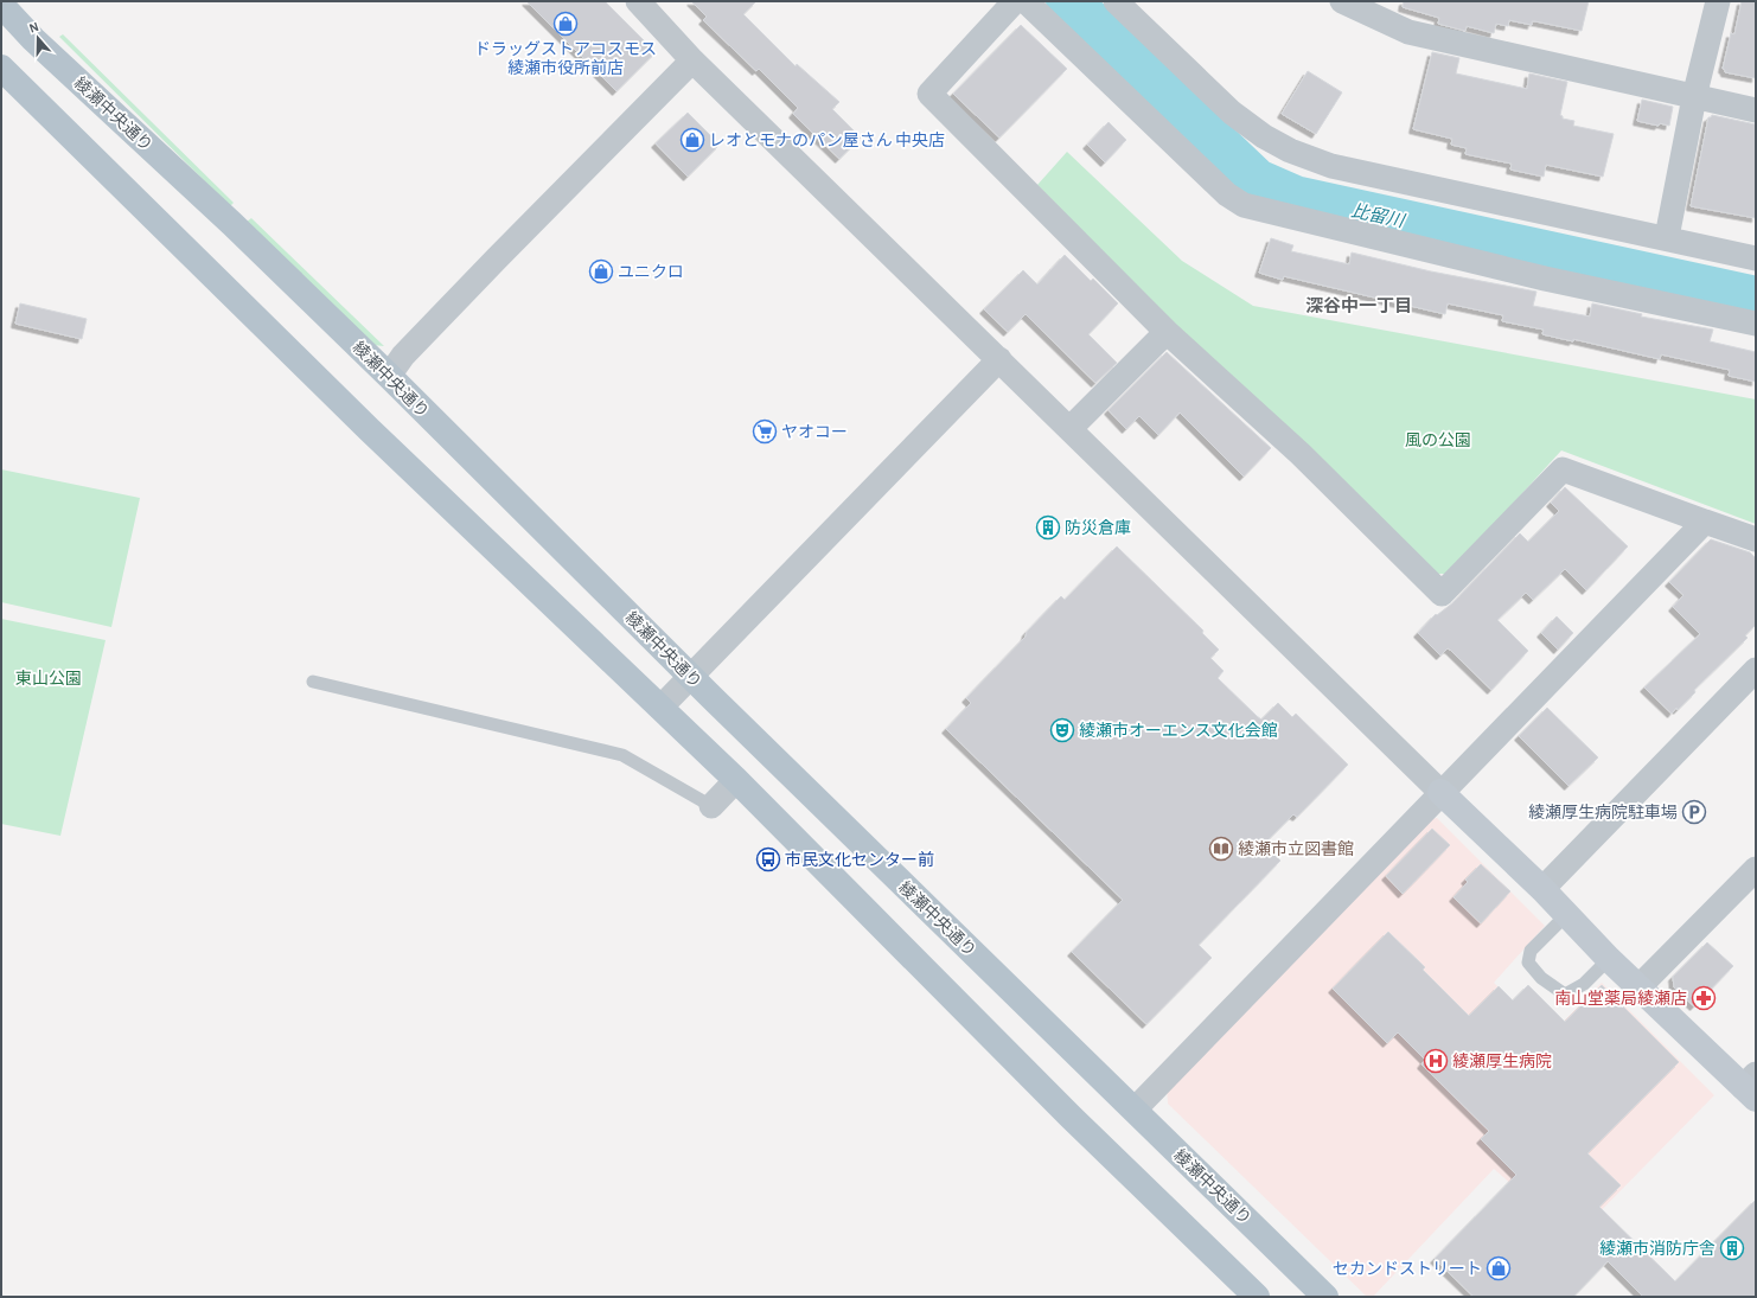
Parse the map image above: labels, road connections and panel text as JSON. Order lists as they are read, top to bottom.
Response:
{
  "streets": {
    "main road": ["綾瀬中央通り"]
  },
  "districts": ["深谷中一丁目"],
  "water": ["比留川"],
  "parks": ["風の公園", "東山公園"],
  "places": {
    "shop": [
      "ドラッグストアコスモス 綾瀬市役所前店",
      "レオとモナのパン屋さん 中央店",
      "ユニクロ",
      "セカンドストリート"
    ],
    "supermarket": ["ヤオコー"],
    "building": ["防災倉庫", "綾瀬市消防庁舎"],
    "theatre": ["綾瀬市オーエンス文化会館"],
    "parking": ["綾瀬厚生病院駐車場"],
    "library": ["綾瀬市立図書館"],
    "bus stop": ["市民文化センター前"],
    "pharmacy": ["南山堂薬局綾瀬店"],
    "hospital": ["綾瀬厚生病院"]
  },
  "north": "top"
}
